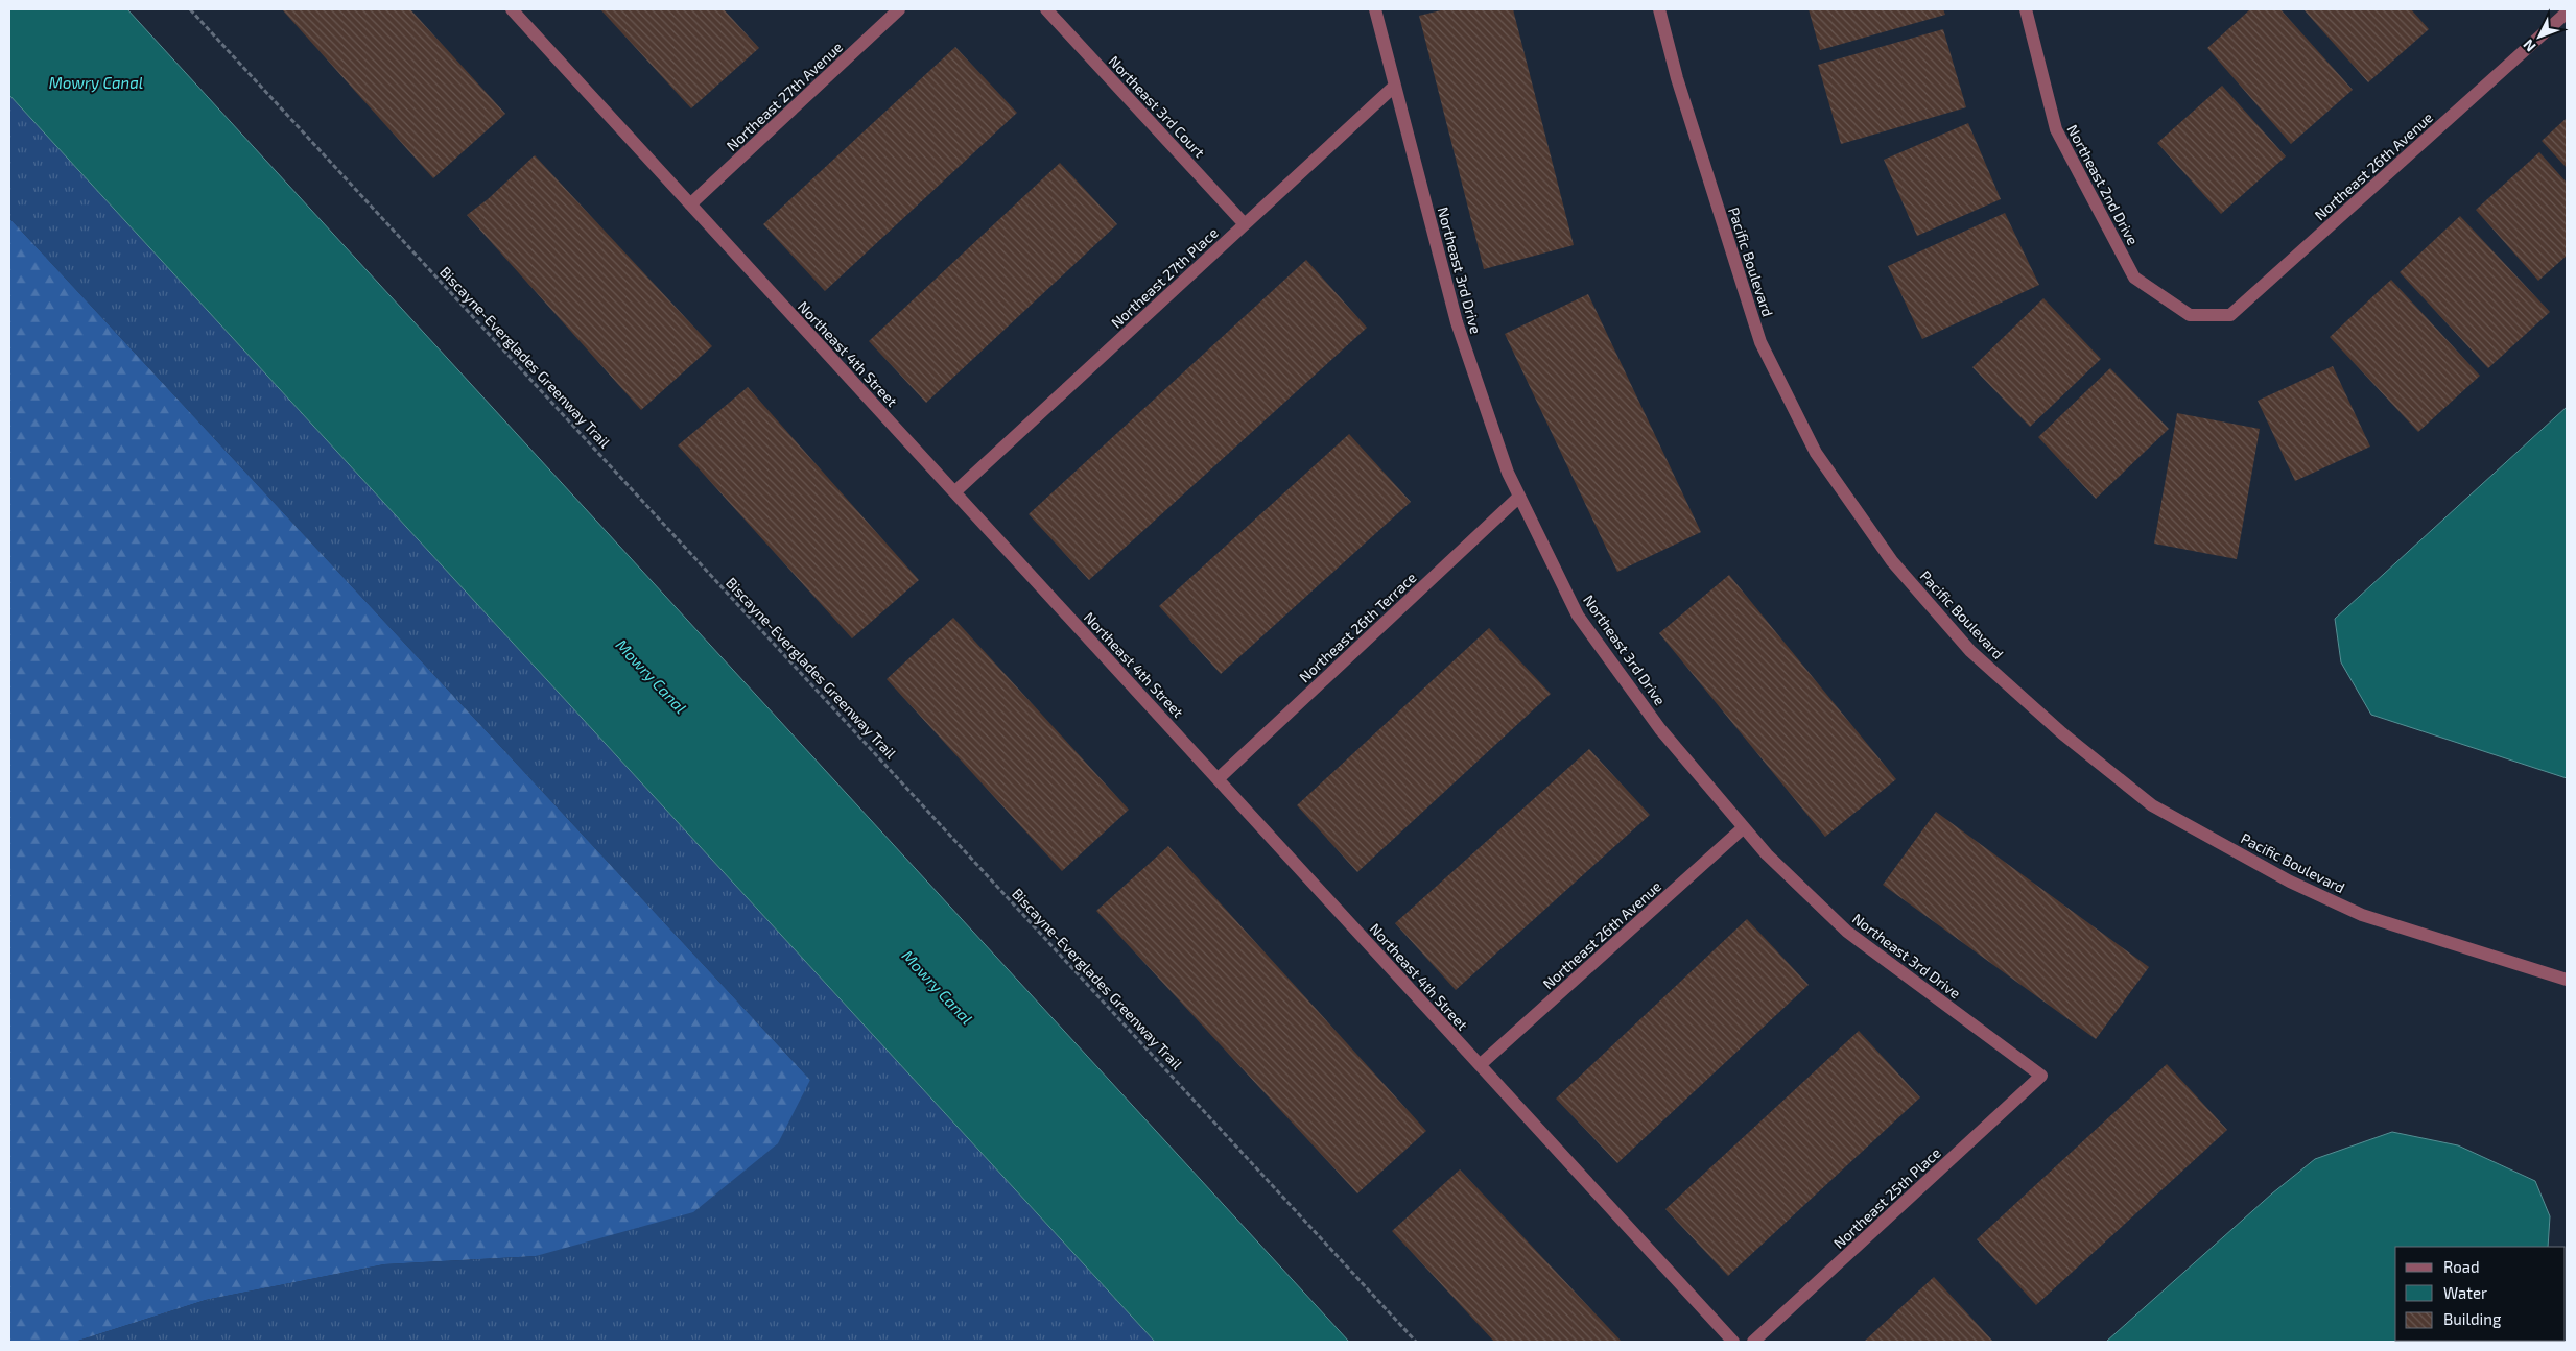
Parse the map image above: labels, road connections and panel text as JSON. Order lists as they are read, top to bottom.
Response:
{
  "streets": {
    "street": [
      "Northeast 27th Avenue",
      "Northeast 3rd Court",
      "Northeast 26th Avenue",
      "Northeast 2nd Drive",
      "Pacific Boulevard",
      "Northeast 3rd Drive",
      "Northeast 27th Place",
      "Northeast 4th Street",
      "Northeast 26th Terrace",
      "Northeast 25th Place"
    ],
    "path": ["Biscayne-Everglades Greenway Trail"]
  },
  "crossings": [
    ["Northeast 27th Avenue", "Northeast 4th Street"],
    ["Northeast 3rd Court", "Northeast 27th Place"],
    ["Northeast 26th Avenue", "Northeast 2nd Drive"],
    ["Northeast 26th Avenue", "Northeast 3rd Drive"],
    ["Northeast 26th Avenue", "Northeast 4th Street"],
    ["Northeast 3rd Drive", "Northeast 27th Place"],
    ["Northeast 3rd Drive", "Northeast 26th Terrace"],
    ["Northeast 3rd Drive", "Northeast 25th Place"],
    ["Northeast 27th Place", "Northeast 4th Street"],
    ["Northeast 4th Street", "Northeast 26th Terrace"]
  ],
  "water": ["Mowry Canal"],
  "legend": ["Road", "Water", "Building"],
  "north": "bottom left"
}
